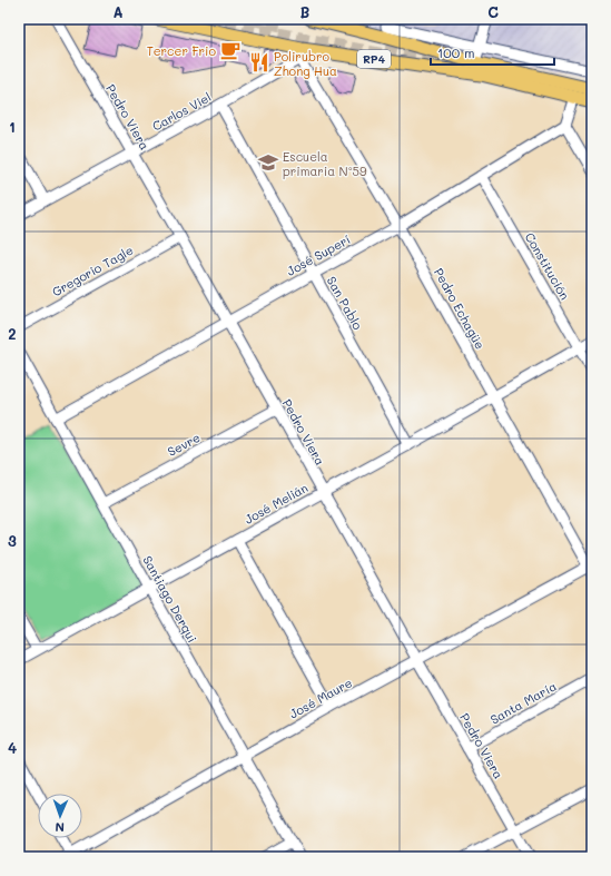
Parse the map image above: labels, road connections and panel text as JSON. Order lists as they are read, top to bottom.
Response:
{
  "streets": {
    "main road": ["RP4"],
    "street": [
      "Carlos Viel",
      "Pedro Viera",
      "José Superí",
      "Constitución",
      "Gregorio Tagle",
      "San Pablo",
      "Pedro Echagüe",
      "Sevre",
      "José Melián",
      "Santiago Derqui",
      "José Maure",
      "Santa María"
    ]
  },
  "crossings": [
    ["RP4", "Carlos Viel"],
    ["RP4", "Pedro Echagüe"],
    ["Carlos Viel", "Pedro Viera"],
    ["Carlos Viel", "San Pablo"],
    ["Carlos Viel", "Pedro Echagüe"],
    ["Pedro Viera", "José Superí"],
    ["Pedro Viera", "Gregorio Tagle"],
    ["Pedro Viera", "Sevre"],
    ["Pedro Viera", "José Melián"],
    ["Pedro Viera", "José Maure"],
    ["Pedro Viera", "Santa María"],
    ["José Superí", "Constitución"],
    ["José Superí", "San Pablo"],
    ["José Superí", "Pedro Echagüe"],
    ["José Superí", "Santiago Derqui"],
    ["Constitución", "José Melián"],
    ["San Pablo", "José Melián"],
    ["Pedro Echagüe", "José Melián"],
    ["Pedro Echagüe", "José Maure"],
    ["Sevre", "Santiago Derqui"],
    ["José Melián", "Santiago Derqui"],
    ["Santiago Derqui", "José Maure"]
  ],
  "places": {
    "cafe": ["Tercer Frio"],
    "restaurant": ["Polirubro Zhong Hua"],
    "school or university": ["Escuela primaria Nº59"]
  },
  "scale_bar": "100 m",
  "north": "bottom",
  "grid": {
    "columns": ["A", "B", "C"],
    "rows": [
      "1",
      "2",
      "3",
      "4"
    ]
  }
}
